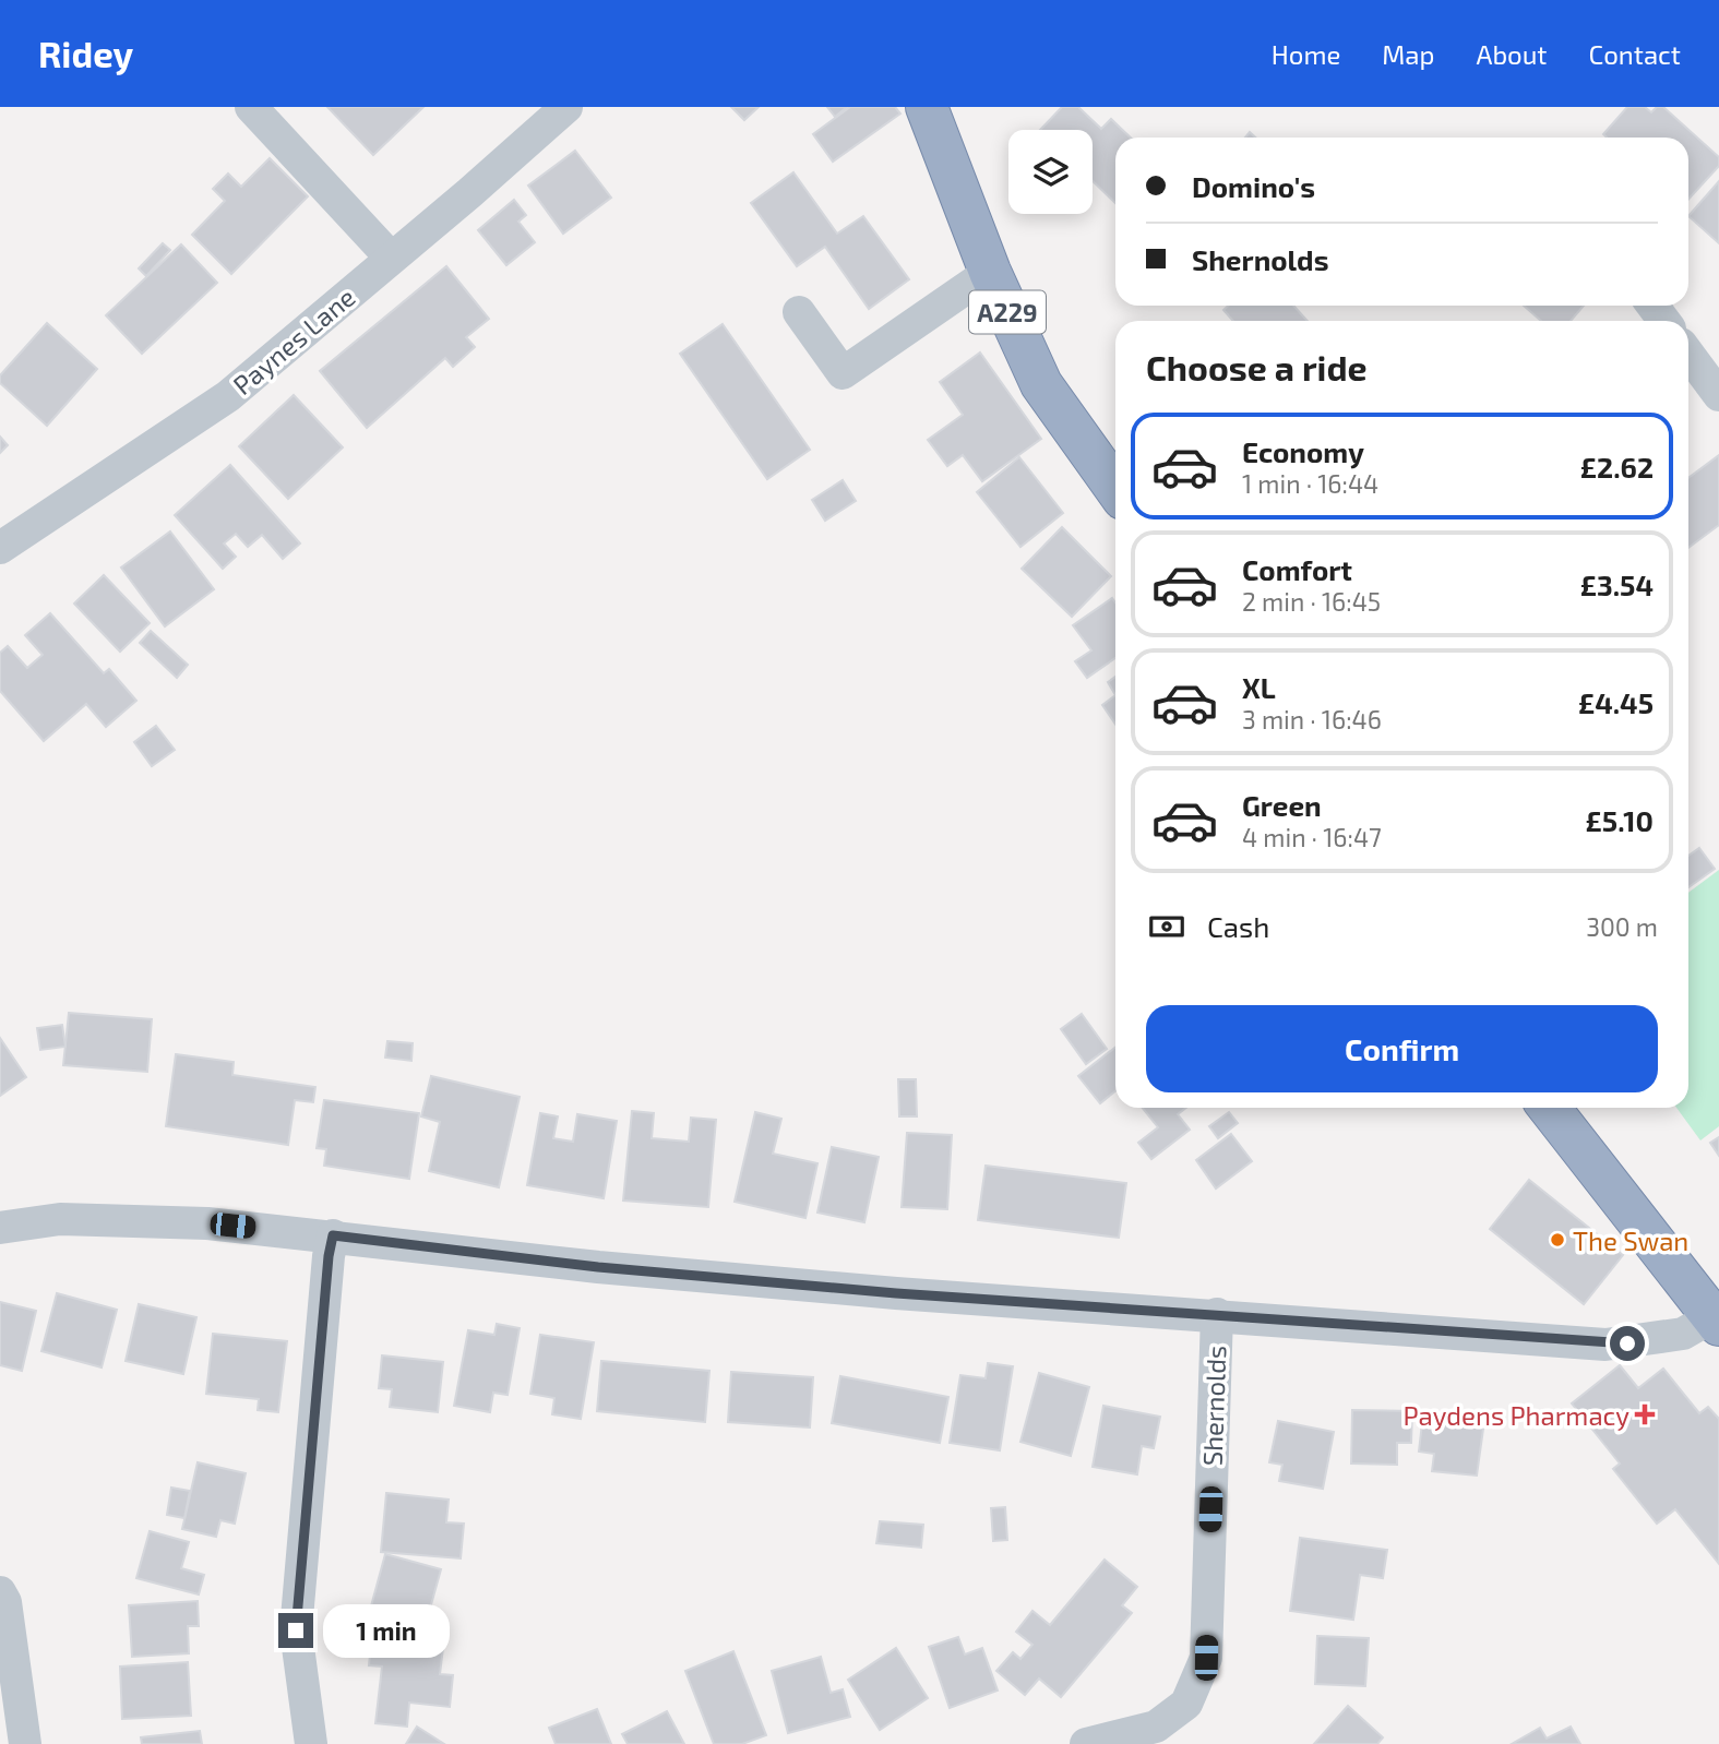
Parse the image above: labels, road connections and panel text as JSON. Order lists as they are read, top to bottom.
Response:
{
  "streets": {
    "highway": ["A229"],
    "street": ["Paynes Lane", "Shernolds"]
  },
  "places": {
    "other": ["The Swan"],
    "health": ["Paydens Pharmacy"]
  },
  "page": {
    "header": "Ridey",
    "nav": [
      "Home",
      "Map",
      "About",
      "Contact"
    ],
    "banner": ["Domino's", "Shernolds"],
    "heading": "Choose a ride",
    "list": [
      {
        "name": "Economy",
        "note": "1 min · 16:44",
        "value": "£2.62"
      },
      {
        "name": "Comfort",
        "note": "2 min · 16:45",
        "value": "£3.54"
      },
      {
        "name": "XL",
        "note": "3 min · 16:46",
        "value": "£4.45"
      },
      {
        "name": "Green",
        "note": "4 min · 16:47",
        "value": "£5.10"
      }
    ],
    "pay": ["Cash", "300 m"],
    "buttons": "Confirm",
    "bubble": "1 min"
  }
}
